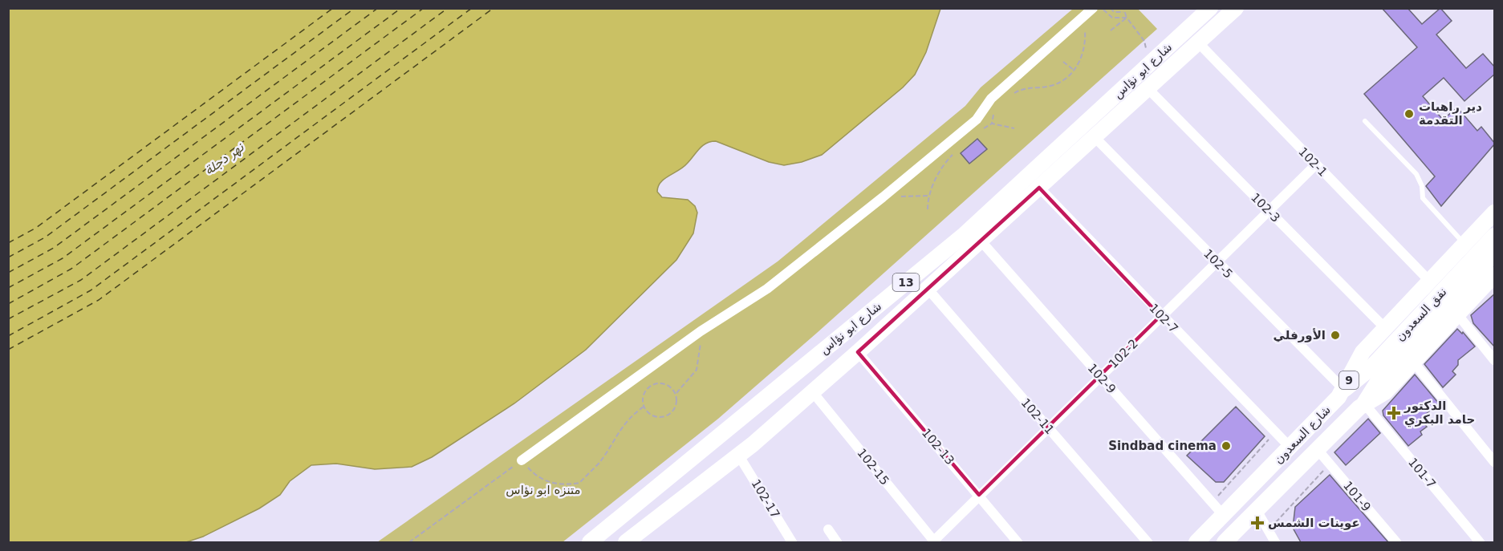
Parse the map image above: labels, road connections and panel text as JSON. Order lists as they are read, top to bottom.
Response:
{
  "streets": {
    "main road": [
      "شارع ابو نؤاس",
      "13",
      "نفق السعدون",
      "9",
      "شارع السعدون"
    ],
    "street": [
      "102-1",
      "102-3",
      "102-5",
      "102-7",
      "102-2",
      "102-9",
      "102-11",
      "102-13",
      "102-15",
      "101-7",
      "101-9",
      "102-17"
    ]
  },
  "crossings": [
    ["شارع ابو نؤاس", "102-1"],
    ["شارع ابو نؤاس", "102-3"],
    ["شارع ابو نؤاس", "102-5"],
    ["شارع ابو نؤاس", "102-7"],
    ["شارع ابو نؤاس", "102-9"],
    ["شارع ابو نؤاس", "102-11"],
    ["شارع ابو نؤاس", "102-13"],
    ["شارع ابو نؤاس", "102-15"],
    ["شارع ابو نؤاس", "102-17"],
    ["102-1", "102-2"],
    ["102-1", "شارع السعدون"],
    ["102-3", "102-2"],
    ["102-3", "شارع السعدون"],
    ["102-5", "نفق السعدون"],
    ["102-5", "102-2"],
    ["102-5", "شارع السعدون"],
    ["نفق السعدون", "شارع السعدون"],
    ["نفق السعدون", "101-7"],
    ["102-7", "102-2"],
    ["102-7", "شارع السعدون"],
    ["102-2", "102-9"],
    ["102-2", "102-11"],
    ["102-2", "102-13"],
    ["102-2", "102-15"],
    ["102-9", "شارع السعدون"],
    ["شارع السعدون", "101-7"],
    ["شارع السعدون", "101-9"]
  ],
  "water": ["نهر دجلة"],
  "parks": ["متنزه ابو نؤاس"],
  "places": {
    "other": ["دير راهبات التقدمة", "الأورفلي", "Sindbad cinema"],
    "health": ["الدكتور حامد البكري", "عوينات الشمس"]
  }
}
